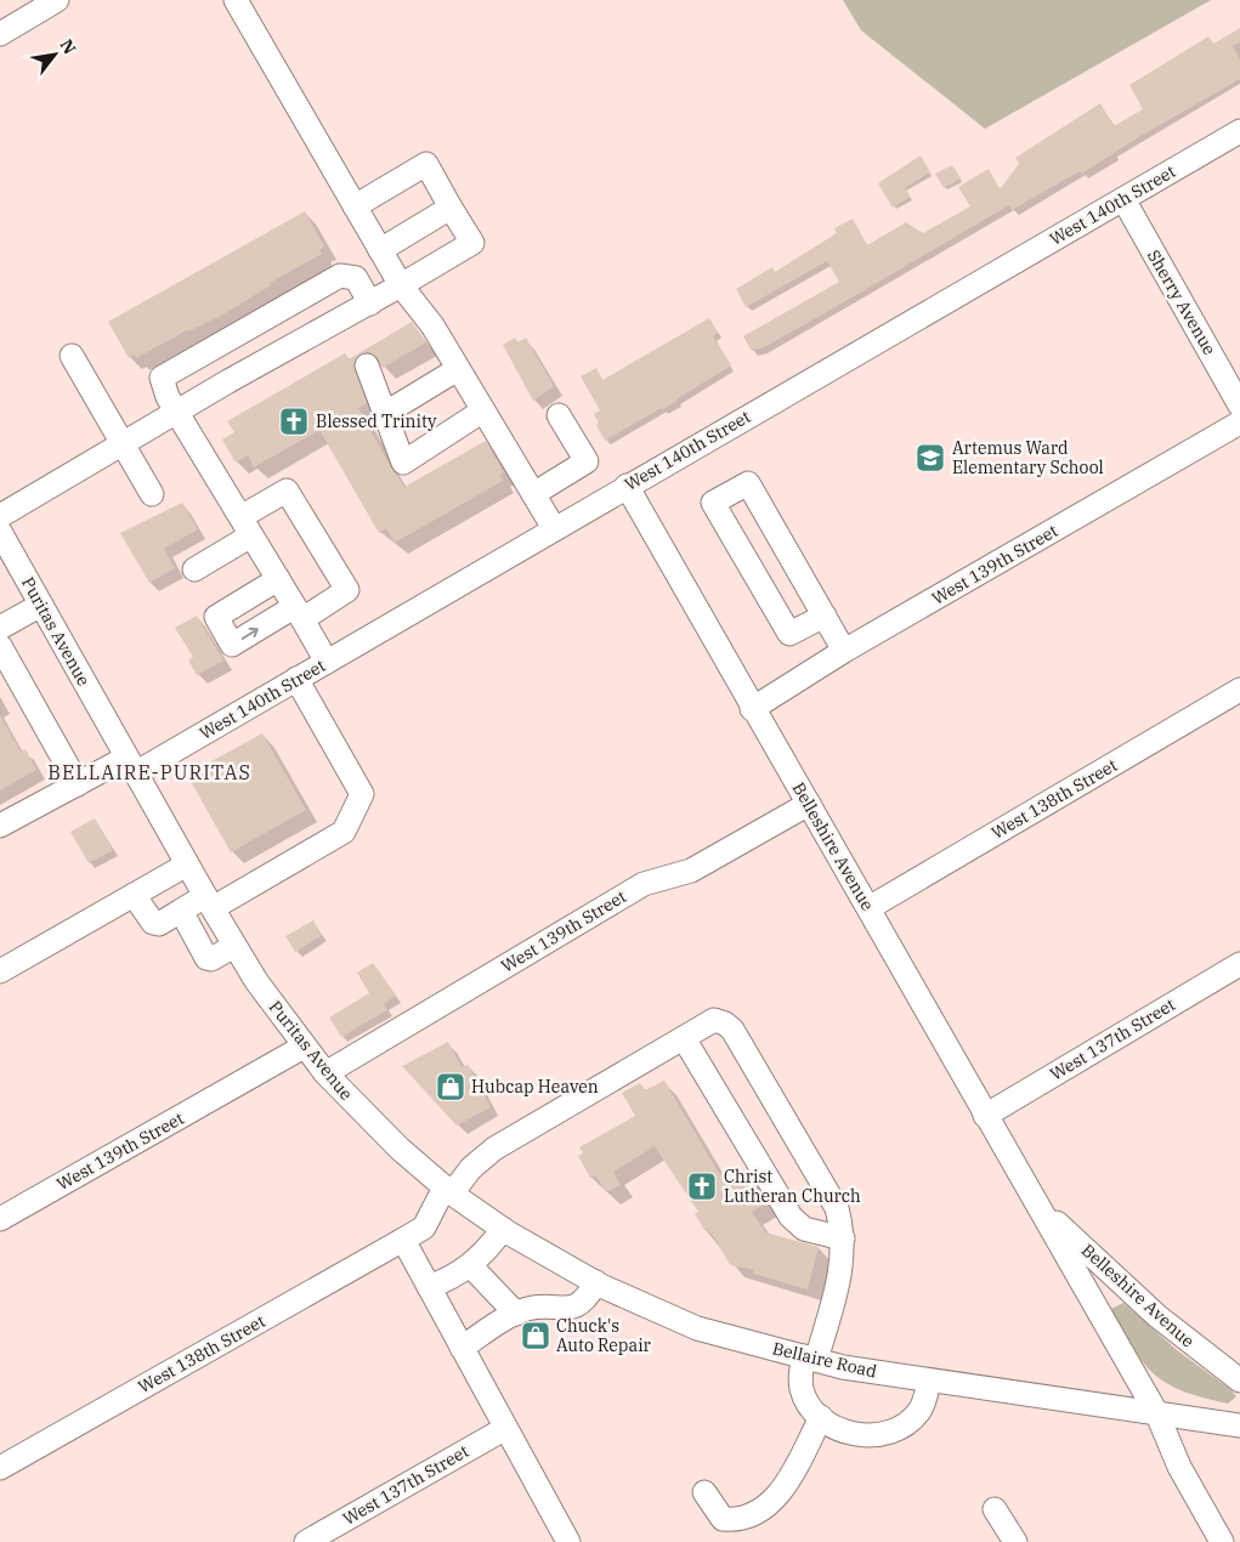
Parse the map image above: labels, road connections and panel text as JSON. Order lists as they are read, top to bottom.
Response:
{
  "streets": {
    "street": [
      "West 140th Street",
      "Sherry Avenue",
      "West 139th Street",
      "Puritas Avenue",
      "West 138th Street",
      "Belleshire Avenue",
      "West 137th Street",
      "Bellaire Road"
    ]
  },
  "crossings": [
    ["West 140th Street", "Sherry Avenue"],
    ["West 140th Street", "Puritas Avenue"],
    ["West 140th Street", "Belleshire Avenue"],
    ["West 139th Street", "Puritas Avenue"],
    ["West 139th Street", "Belleshire Avenue"],
    ["Puritas Avenue", "Bellaire Road"],
    ["West 138th Street", "Belleshire Avenue"],
    ["Belleshire Avenue", "West 137th Street"],
    ["Belleshire Avenue", "Bellaire Road"]
  ],
  "districts": ["BELLAIRE-PURITAS"],
  "places": {
    "church": ["Blessed Trinity", "Christ Lutheran Church"],
    "school or university": ["Artemus Ward Elementary School"],
    "shop": ["Hubcap Heaven", "Chuck's Auto Repair"]
  },
  "north": "top right"
}
